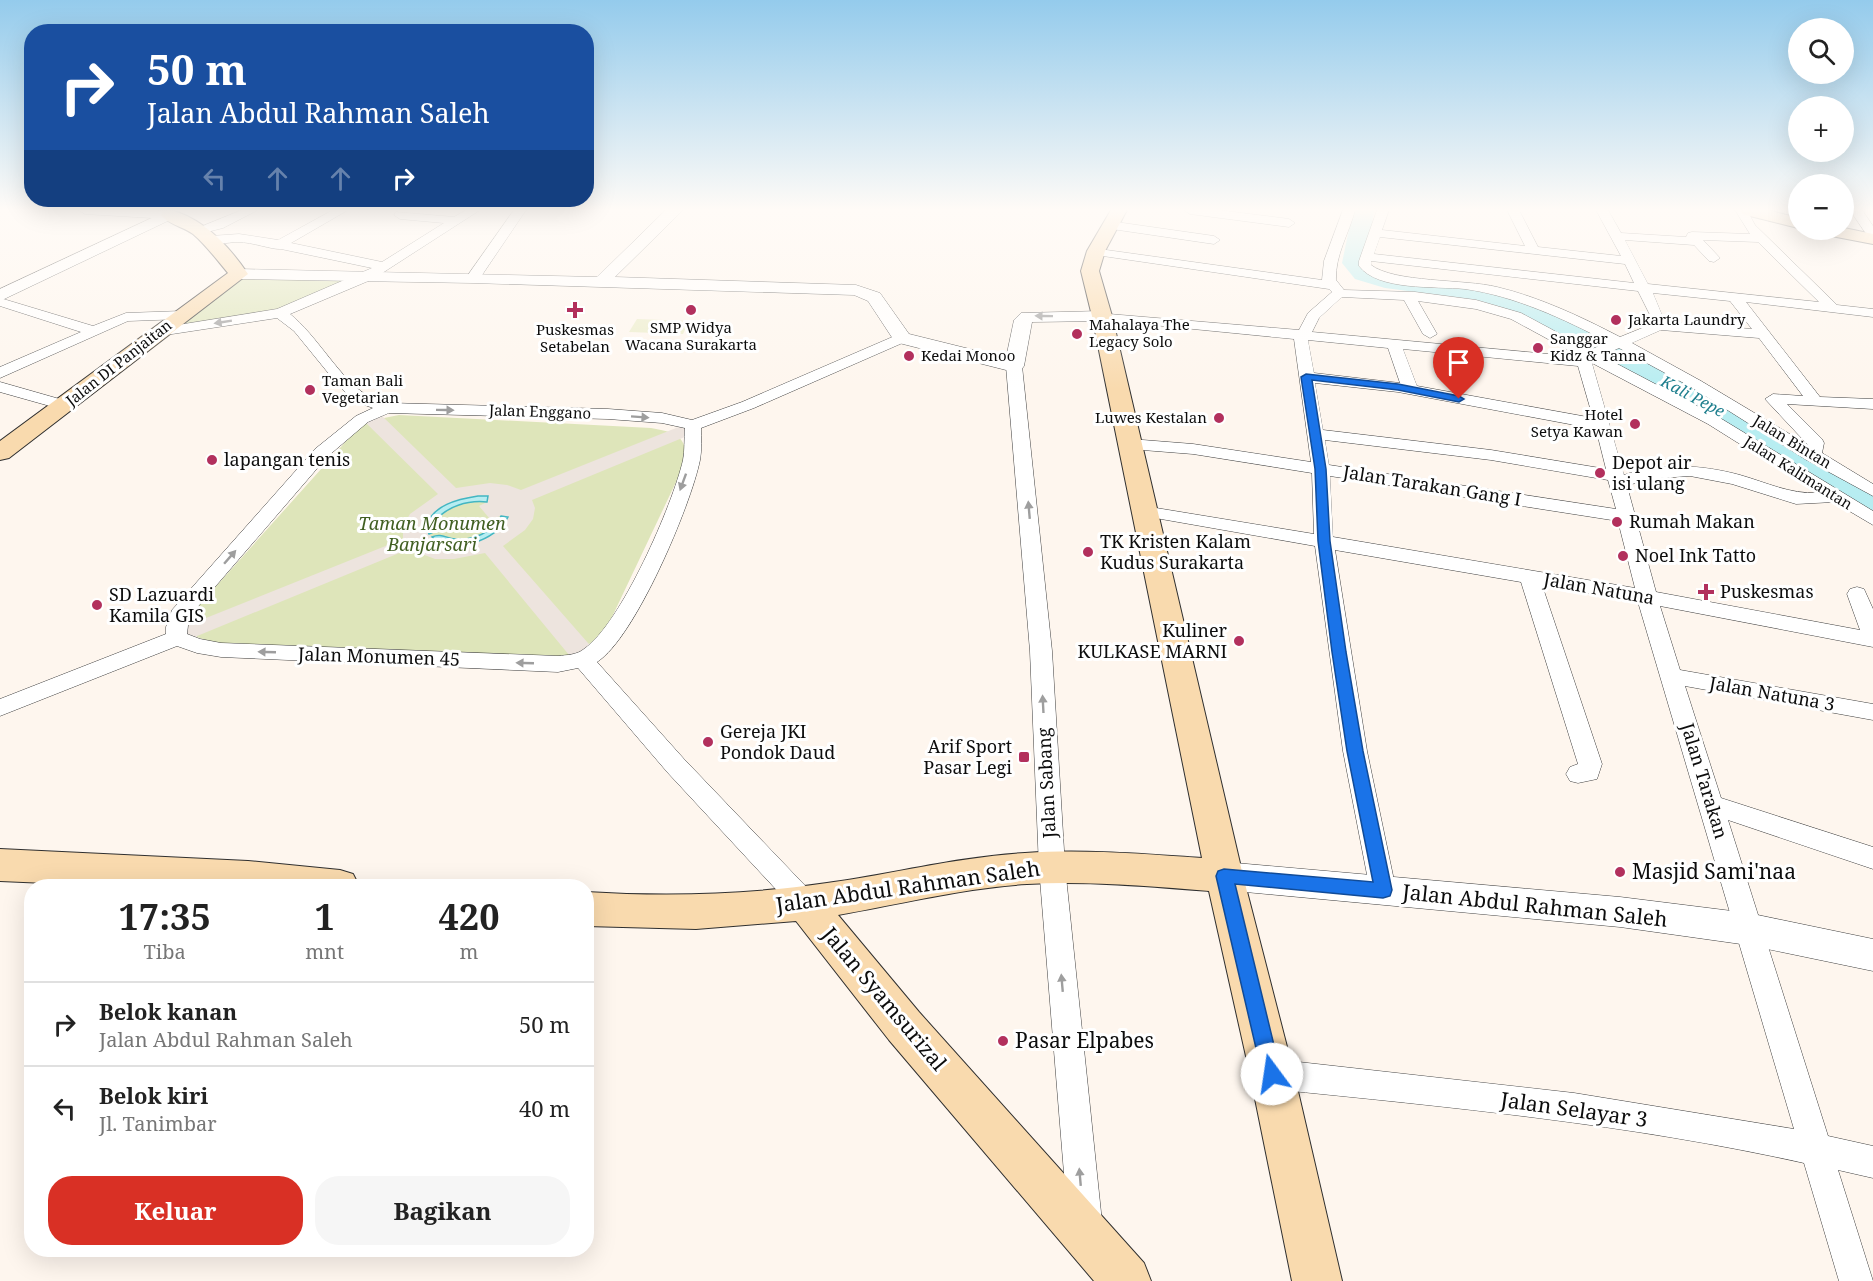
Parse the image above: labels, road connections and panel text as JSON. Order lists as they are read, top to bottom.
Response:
{
  "streets": {
    "main road": ["Jalan DI Panjaitan", "Jalan Abdul Rahman Saleh", "Jalan Syamsurizal"],
    "street": [
      "Jalan Enggano",
      "Jalan Bintan",
      "Jalan Kalimantan",
      "Jalan Tarakan Gang I",
      "Jalan Natuna",
      "Jalan Monumen 45",
      "Jalan Natuna 3",
      "Jalan Tarakan",
      "Jalan Sabang",
      "Jalan Selayar 3"
    ]
  },
  "crossings": [
    ["Jalan Bintan", "Jalan Kalimantan"],
    ["Jalan Bintan", "Jalan Tarakan"],
    ["Jalan Kalimantan", "Jalan Tarakan"],
    ["Jalan Tarakan Gang I", "Jalan Tarakan"],
    ["Jalan Natuna", "Jalan Tarakan"],
    ["Jalan Monumen 45", "Jalan Syamsurizal"],
    ["Jalan Natuna 3", "Jalan Tarakan"],
    ["Jalan Tarakan", "Jalan Abdul Rahman Saleh"],
    ["Jalan Tarakan", "Jalan Selayar 3"],
    ["Jalan Sabang", "Jalan Abdul Rahman Saleh"],
    ["Jalan Sabang", "Jalan Syamsurizal"],
    ["Jalan Abdul Rahman Saleh", "Jalan Syamsurizal"]
  ],
  "one_way": ["Jalan Monumen 45", "Jalan Sabang"],
  "water": ["Kali Pepe"],
  "parks": ["Taman Monumen Banjarsari"],
  "places": {
    "health": ["Puskesmas Setabelan", "Puskesmas"],
    "other": [
      "SMP Widya Wacana Surakarta",
      "Jakarta Laundry",
      "Mahalaya The Legacy Solo",
      "Sanggar Kidz & Tanna",
      "Kedai Monoo",
      "Taman Bali Vegetarian",
      "Luwes Kestalan",
      "Hotel Setya Kawan",
      "lapangan tenis",
      "Depot air isi ulang",
      "Rumah Makan",
      "TK Kristen Kalam Kudus Surakarta",
      "Noel Ink Tatto",
      "SD Lazuardi Kamila GIS",
      "Kuliner KULKASE MARNI",
      "Gereja JKI Pondok Daud",
      "Masjid Sami'naa",
      "Pasar Elpabes"
    ],
    "transit": ["Arif Sport Pasar Legi"]
  },
  "page": {
    "map_buttons": ["+", "−"],
    "turn": ["50 m", "Jalan Abdul Rahman Saleh"],
    "eta": [
      "17:35",
      "Tiba",
      "1",
      "mnt",
      "420",
      "m"
    ],
    "list": [
      {
        "name": "Belok kanan",
        "note": "Jalan Abdul Rahman Saleh",
        "value": "50 m"
      },
      {
        "name": "Belok kiri",
        "note": "Jl. Tanimbar",
        "value": "40 m"
      }
    ],
    "buttons": ["Keluar", "Bagikan"]
  }
}
